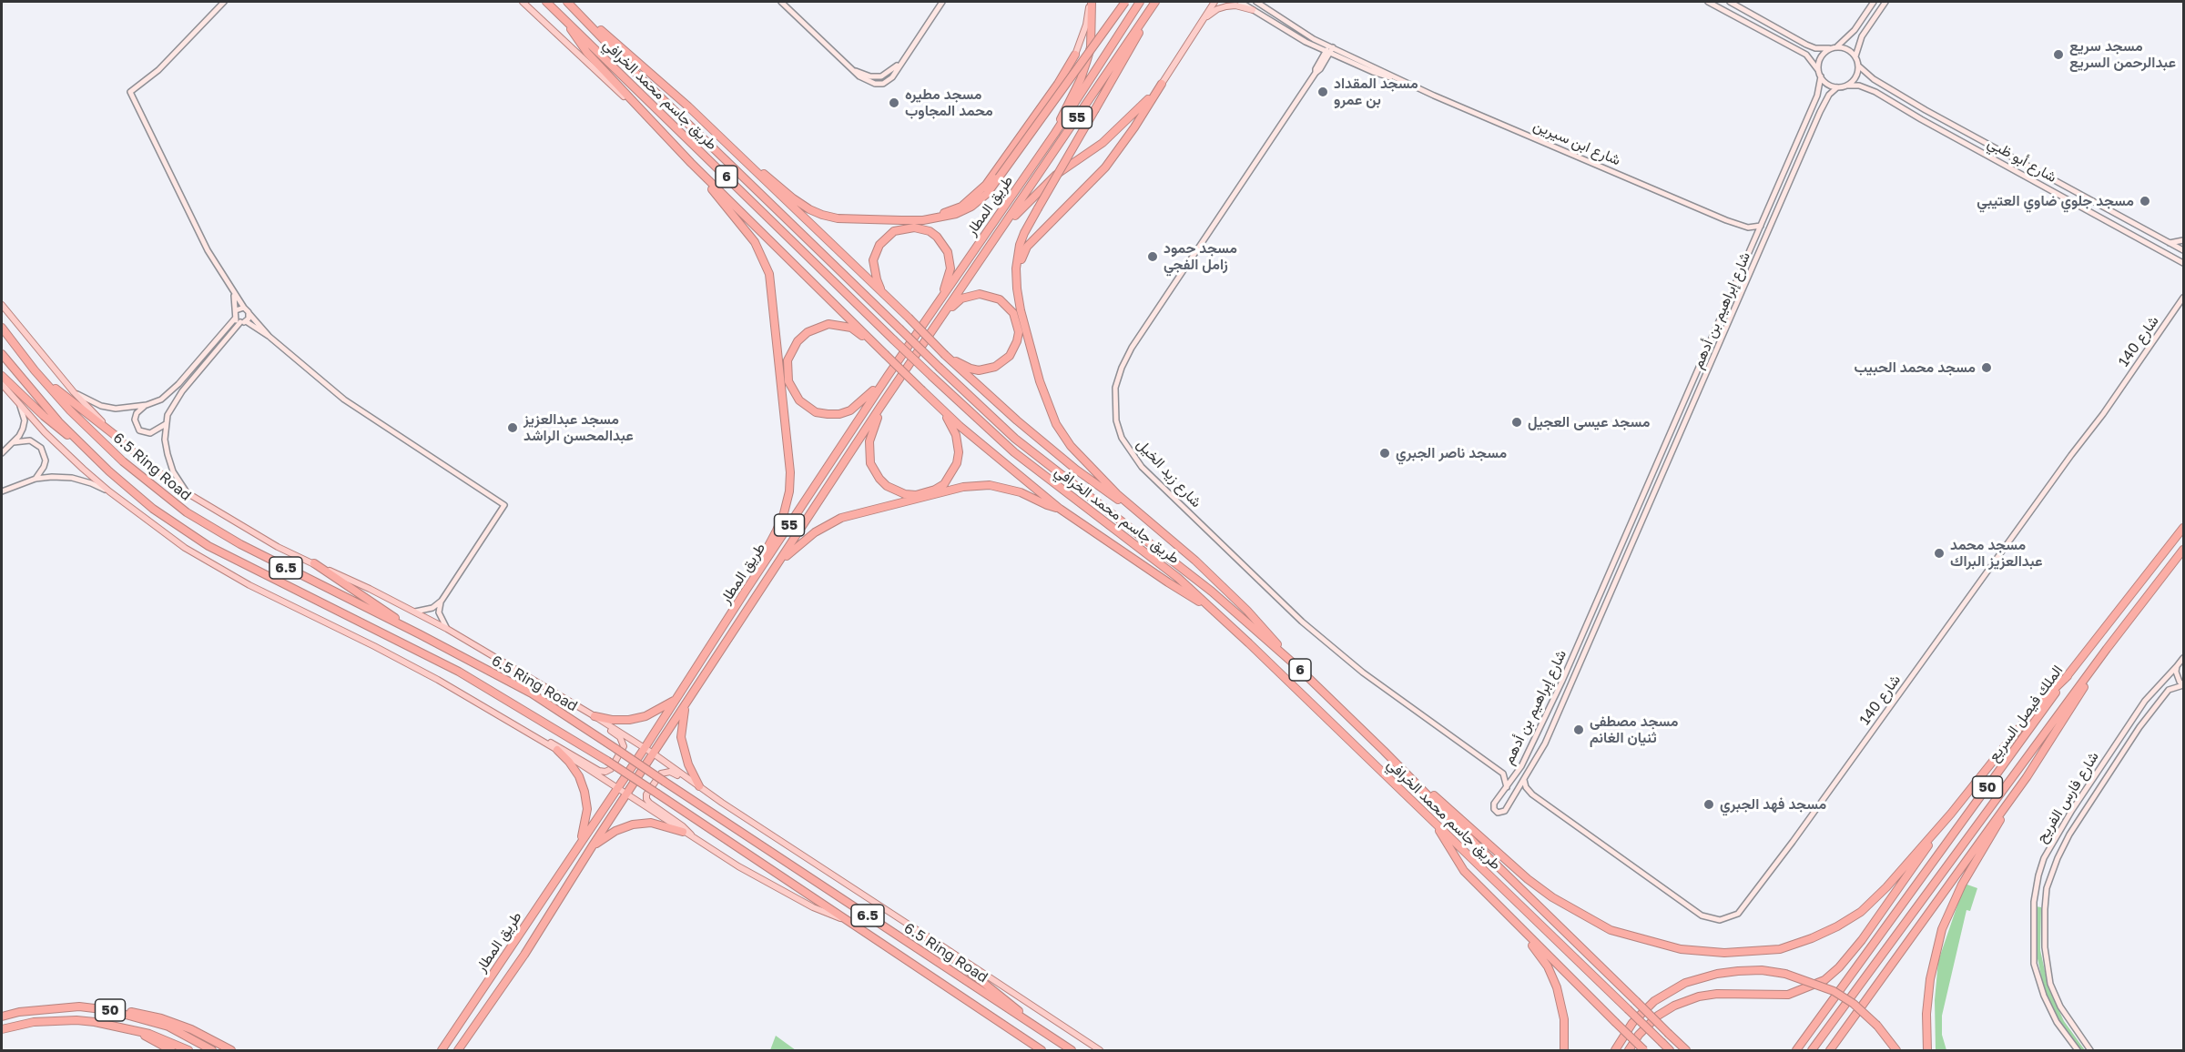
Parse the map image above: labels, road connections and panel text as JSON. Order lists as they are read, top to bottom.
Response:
{
  "streets": {
    "highway": [
      "طريق جاسم محمد الخرافي",
      "55",
      "6",
      "طريق المطار",
      "6.5 Ring Road",
      "6.5",
      "الملك فيصل السريع",
      "50"
    ],
    "street": [
      "شارع ابن سيرين",
      "شارع أبو ظبي",
      "شارع إبراهيم بن أدهم",
      "شارع 140",
      "شارع زيد الخيل",
      "شارع فارس الفريح"
    ]
  },
  "crossings": [
    ["شارع ابن سيرين", "شارع زيد الخيل"],
    ["شارع أبو ظبي", "شارع إبراهيم بن أدهم"],
    ["شارع إبراهيم بن أدهم", "شارع 140"]
  ],
  "places": [
    "مسجد سريع عبدالرحمن السريع",
    "مسجد المقداد بن عمرو",
    "مسجد مطيره محمد المجاوب",
    "مسجد جلوي ضاوي العتيبي",
    "مسجد حمود زامل الفجي",
    "مسجد محمد الحبيب",
    "مسجد عيسى العجيل",
    "مسجد عبدالعزيز عبدالمحسن الراشد",
    "مسجد ناصر الجبري",
    "مسجد محمد عبدالعزيز البراك",
    "مسجد مصطفى ثنيان الغانم",
    "مسجد فهد الجبري"
  ]
}
